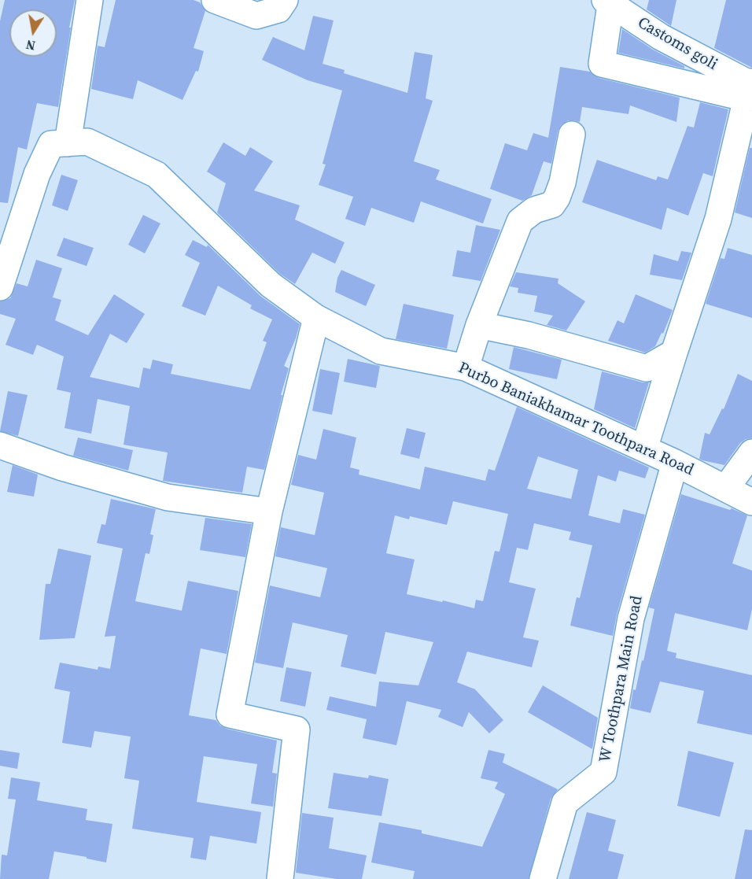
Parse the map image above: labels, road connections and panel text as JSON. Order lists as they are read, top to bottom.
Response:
{
  "streets": {
    "street": ["Castoms goli", "Purbo Baniakhamar Toothpara Road", "W Toothpara Main Road"]
  },
  "crossings": [
    ["Purbo Baniakhamar Toothpara Road", "W Toothpara Main Road"]
  ],
  "north": "bottom"
}
